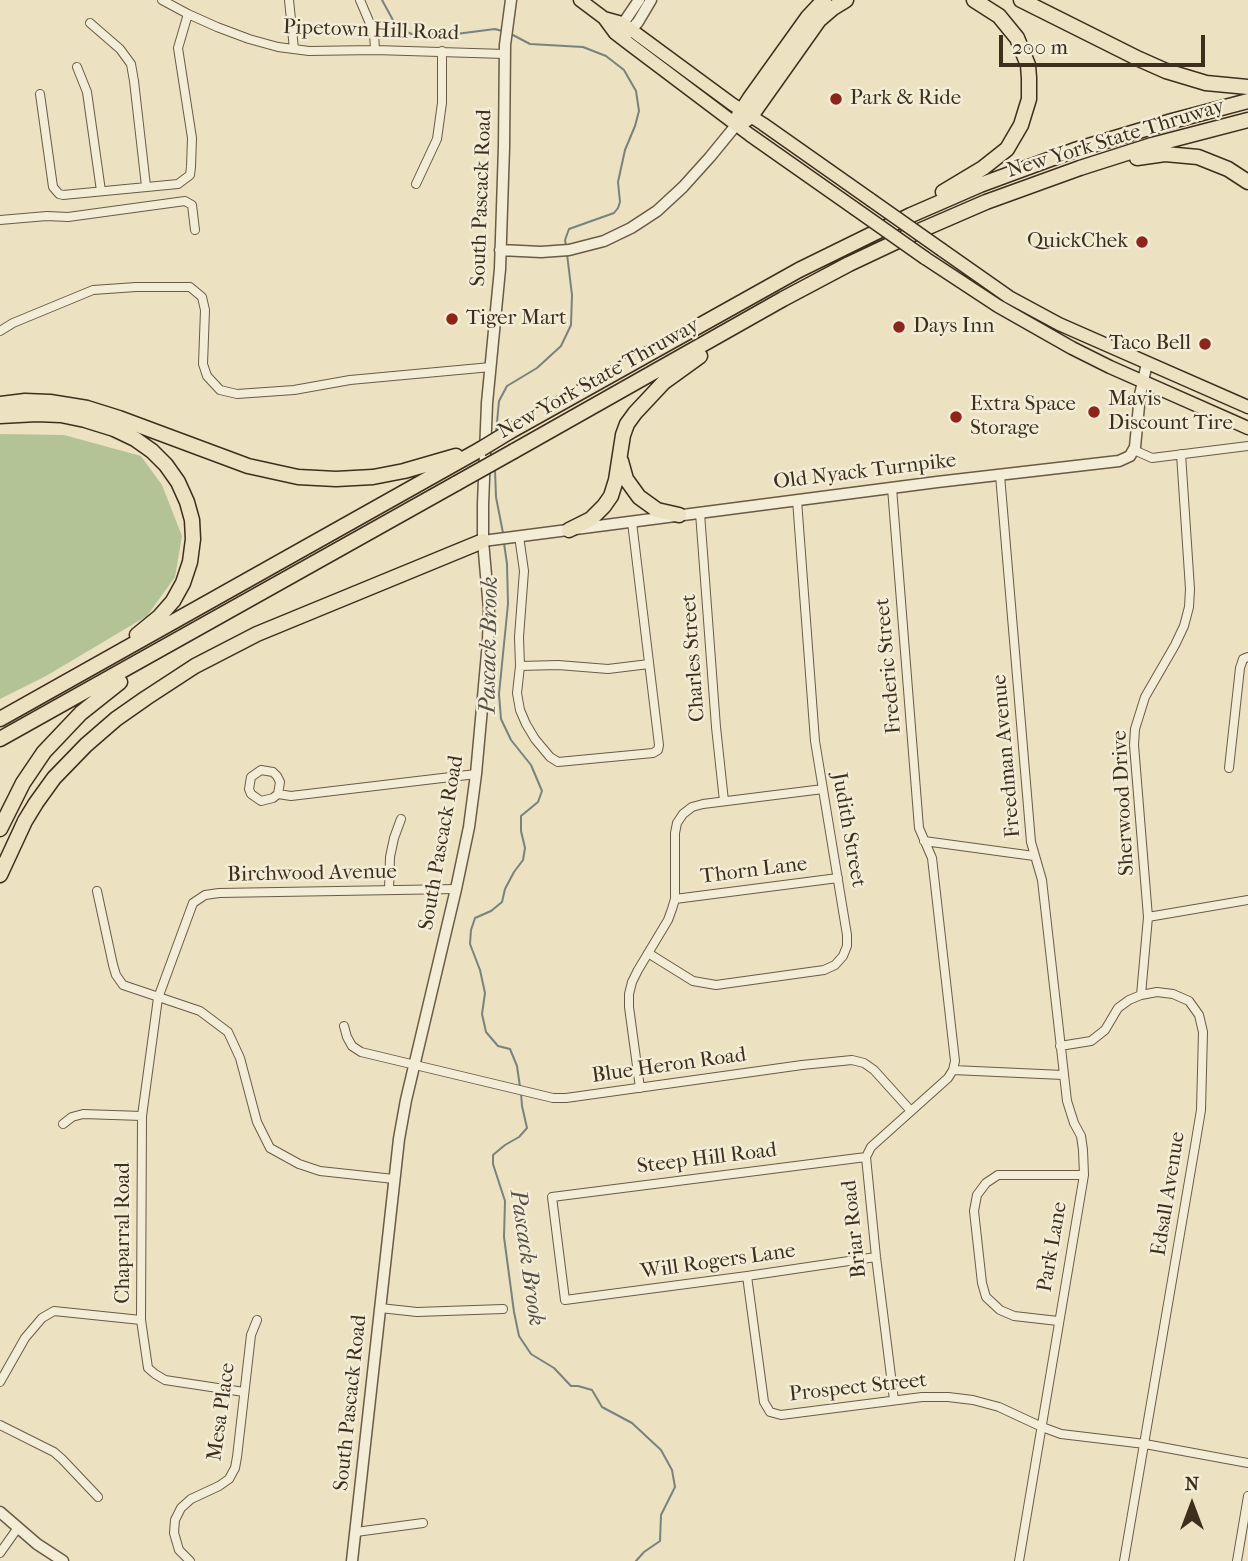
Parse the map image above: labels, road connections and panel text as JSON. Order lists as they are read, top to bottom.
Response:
{
  "streets": {
    "highway": ["New York State Thruway"],
    "street": [
      "Pipetown Hill Road",
      "South Pascack Road",
      "Old Nyack Turnpike",
      "Charles Street",
      "Frederic Street",
      "Freedman Avenue",
      "Sherwood Drive",
      "Judith Street",
      "Thorn Lane",
      "Birchwood Avenue",
      "Blue Heron Road",
      "Steep Hill Road",
      "Edsall Avenue",
      "Briar Road",
      "Chaparral Road",
      "Park Lane",
      "Will Rogers Lane",
      "Prospect Street",
      "Mesa Place"
    ]
  },
  "crossings": [
    ["Pipetown Hill Road", "South Pascack Road"],
    ["South Pascack Road", "Old Nyack Turnpike"],
    ["South Pascack Road", "Birchwood Avenue"],
    ["South Pascack Road", "Blue Heron Road"],
    ["Old Nyack Turnpike", "Charles Street"],
    ["Old Nyack Turnpike", "Frederic Street"],
    ["Old Nyack Turnpike", "Freedman Avenue"],
    ["Old Nyack Turnpike", "Judith Street"],
    ["Freedman Avenue", "Park Lane"],
    ["Sherwood Drive", "Edsall Avenue"],
    ["Judith Street", "Thorn Lane"],
    ["Birchwood Avenue", "Chaparral Road"],
    ["Blue Heron Road", "Briar Road"],
    ["Steep Hill Road", "Briar Road"],
    ["Steep Hill Road", "Will Rogers Lane"],
    ["Edsall Avenue", "Prospect Street"],
    ["Briar Road", "Will Rogers Lane"],
    ["Briar Road", "Prospect Street"],
    ["Chaparral Road", "Mesa Place"],
    ["Park Lane", "Prospect Street"],
    ["Will Rogers Lane", "Prospect Street"]
  ],
  "water": ["Pascack Brook"],
  "places": [
    "Park & Ride",
    "QuickChek",
    "Tiger Mart",
    "Days Inn",
    "Taco Bell",
    "Mavis Discount Tire",
    "Extra Space Storage"
  ],
  "scale_bar": "200 m",
  "north": "top"
}
